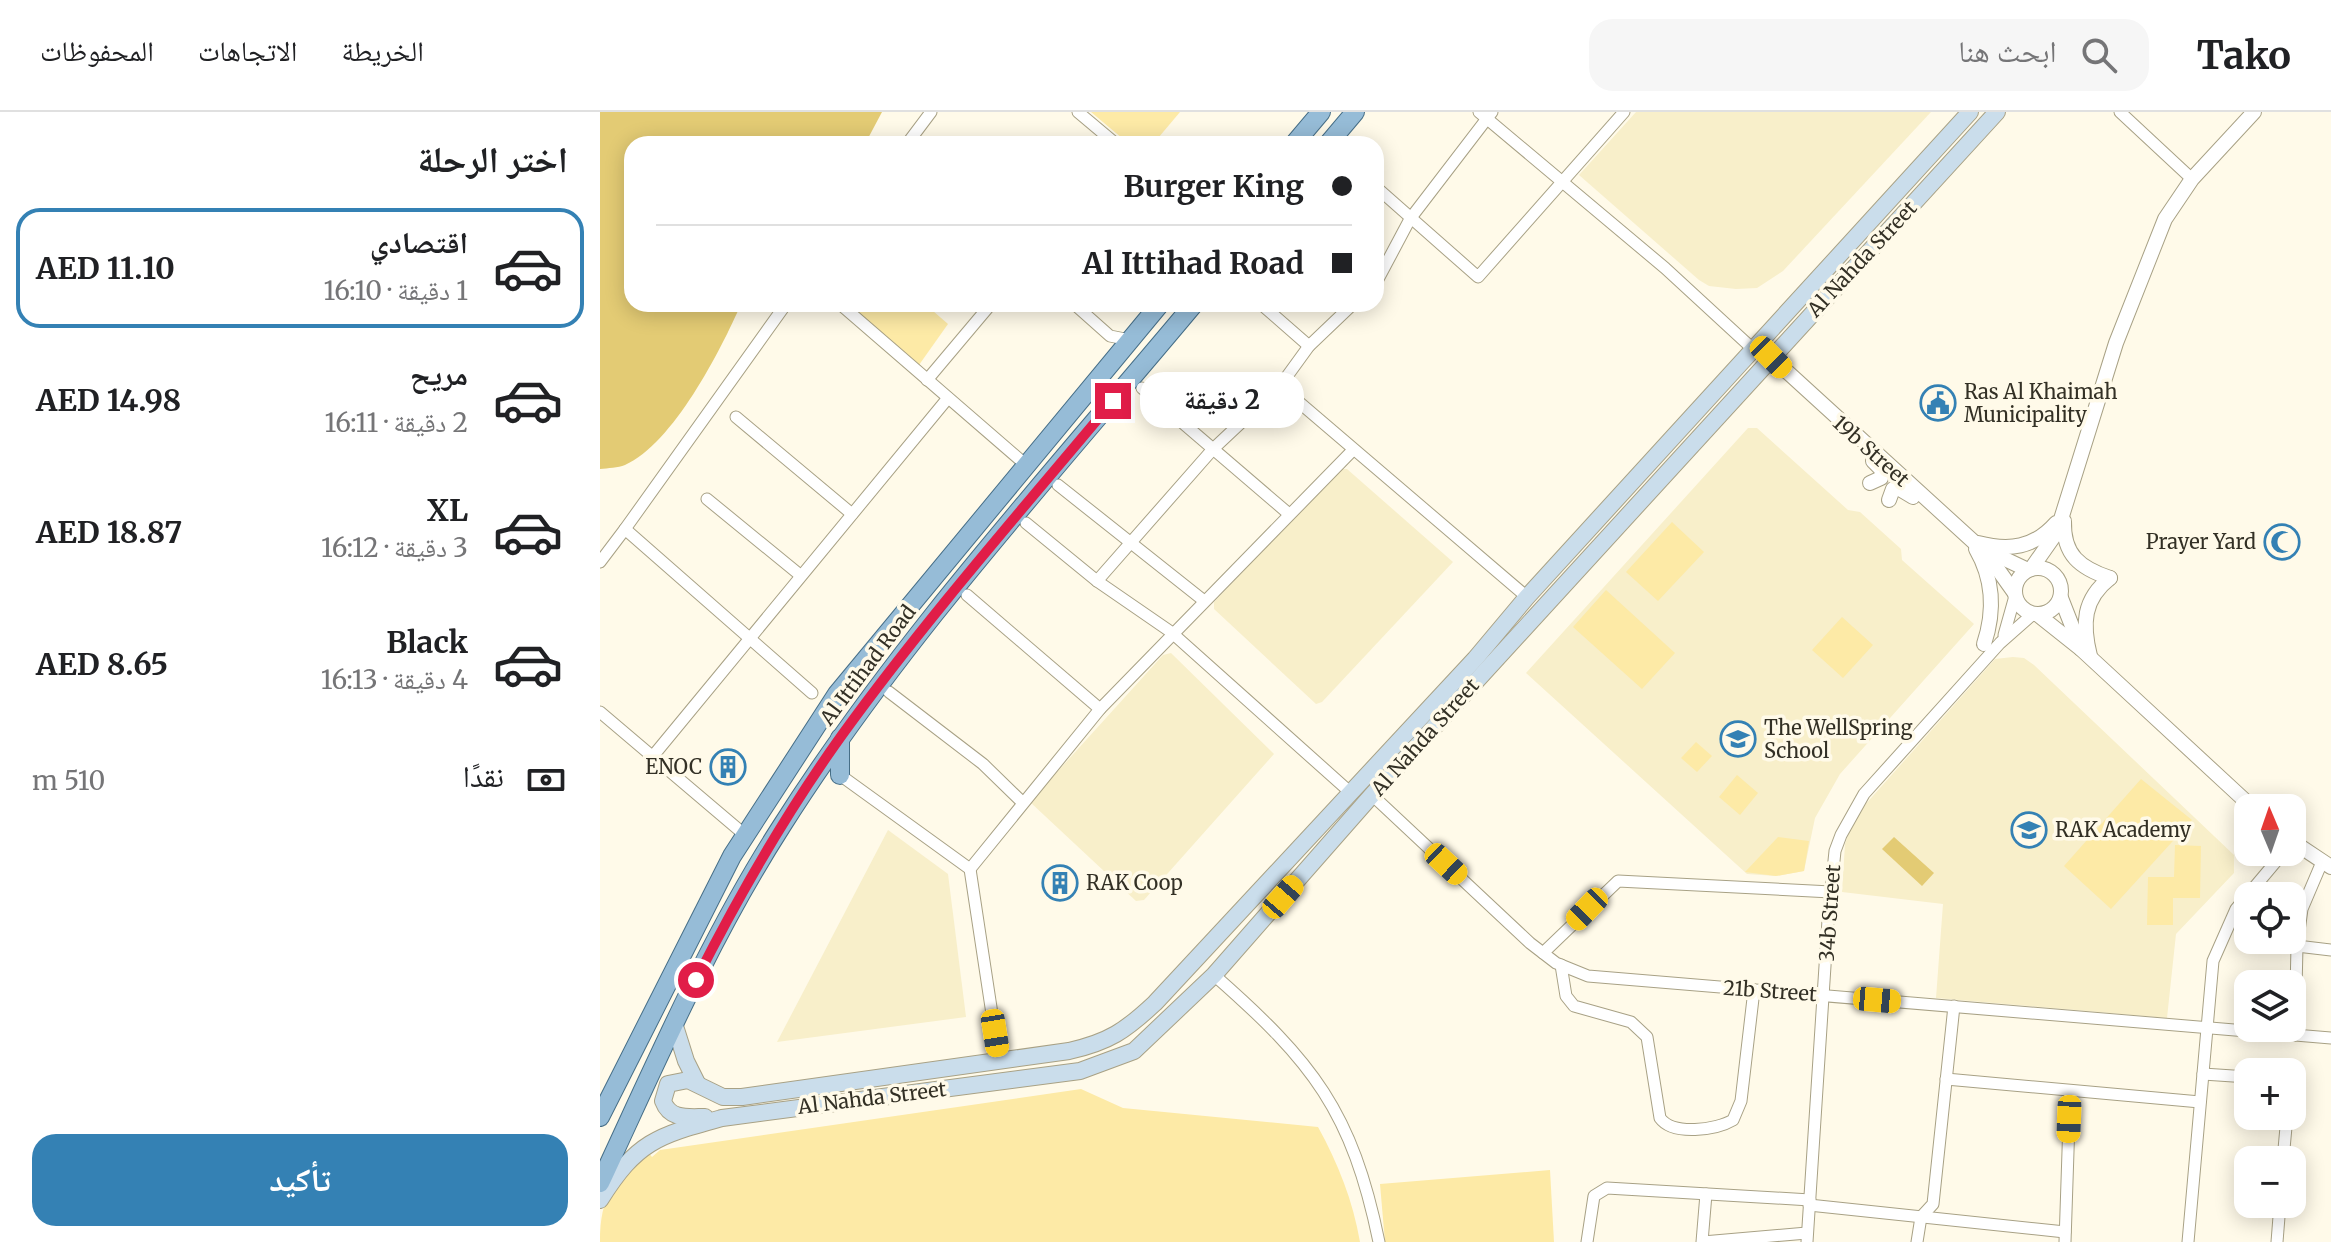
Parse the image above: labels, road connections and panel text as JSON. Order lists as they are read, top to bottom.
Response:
{
  "streets": {
    "main road": ["Al Nahda Street", "Al Ittihad Road"],
    "street": ["19b Street", "34b Street", "21b Street"]
  },
  "crossings": [
    ["Al Nahda Street", "19b Street"],
    ["Al Nahda Street", "21b Street"],
    ["19b Street", "34b Street"],
    ["34b Street", "21b Street"]
  ],
  "places": {
    "public building": ["Ras Al Khaimah Municipality"],
    "mosque": ["Prayer Yard"],
    "school or university": ["The WellSpring School", "RAK Academy"],
    "building": ["ENOC", "RAK Coop"]
  },
  "north": "top",
  "page": {
    "header": "Tako",
    "search": "ابحث هنا",
    "nav": ["الخريطة", "الاتجاهات", "المحفوظات"],
    "heading": "اختر الرحلة",
    "banner": ["Burger King", "Al Ittihad Road"],
    "list": [
      {
        "name": "اقتصادي",
        "note": "1 دقيقة · 16:10",
        "value": "AED 11.10"
      },
      {
        "name": "مريح",
        "note": "2 دقيقة · 16:11",
        "value": "AED 14.98"
      },
      {
        "name": "XL",
        "note": "3 دقيقة · 16:12",
        "value": "AED 18.87"
      },
      {
        "name": "Black",
        "note": "4 دقيقة · 16:13",
        "value": "AED 8.65"
      }
    ],
    "bubble": "2 دقيقة",
    "pay": ["نقدًا", "510 m"],
    "map_buttons": ["+", "−"],
    "buttons": "تأكيد"
  }
}
